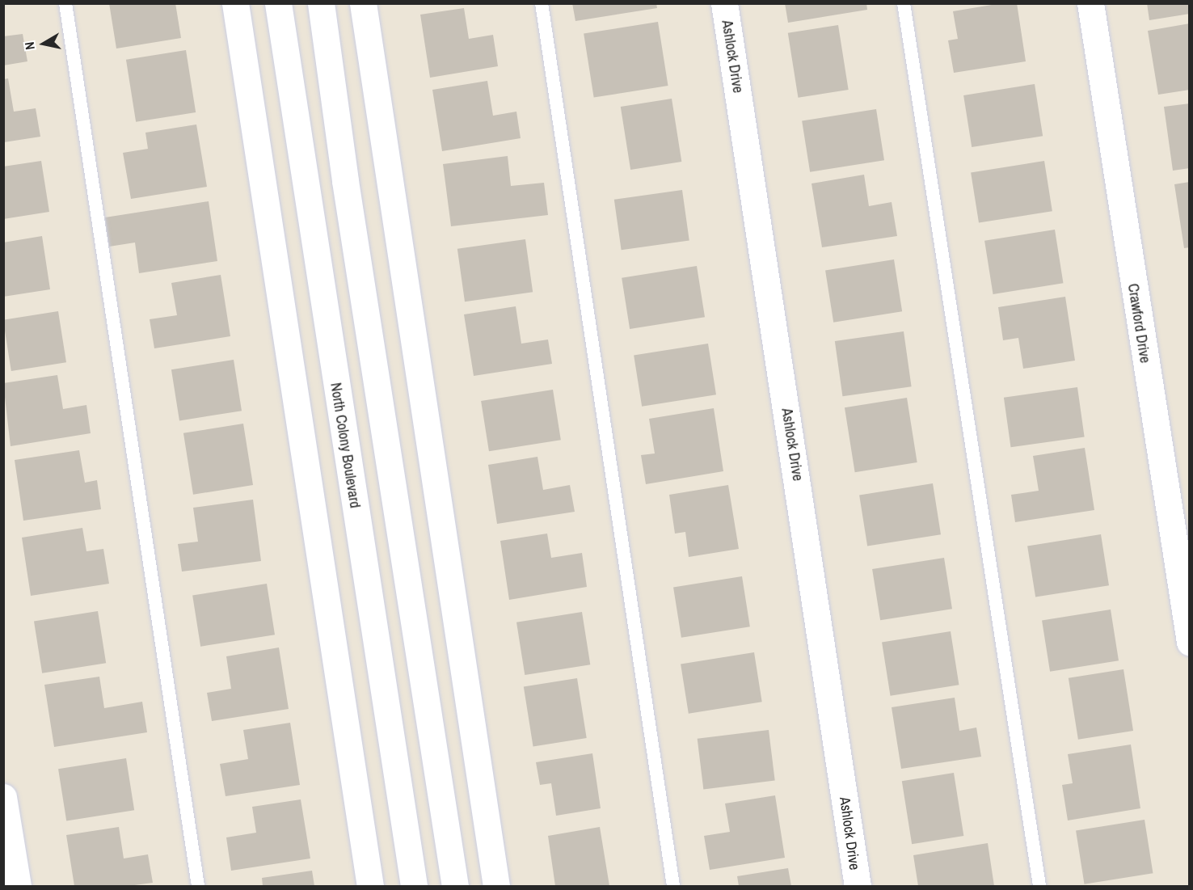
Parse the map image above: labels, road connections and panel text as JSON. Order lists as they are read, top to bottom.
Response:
{
  "streets": {
    "street": ["Ashlock Drive", "Crawford Drive", "North Colony Boulevard"]
  },
  "north": "left"
}
